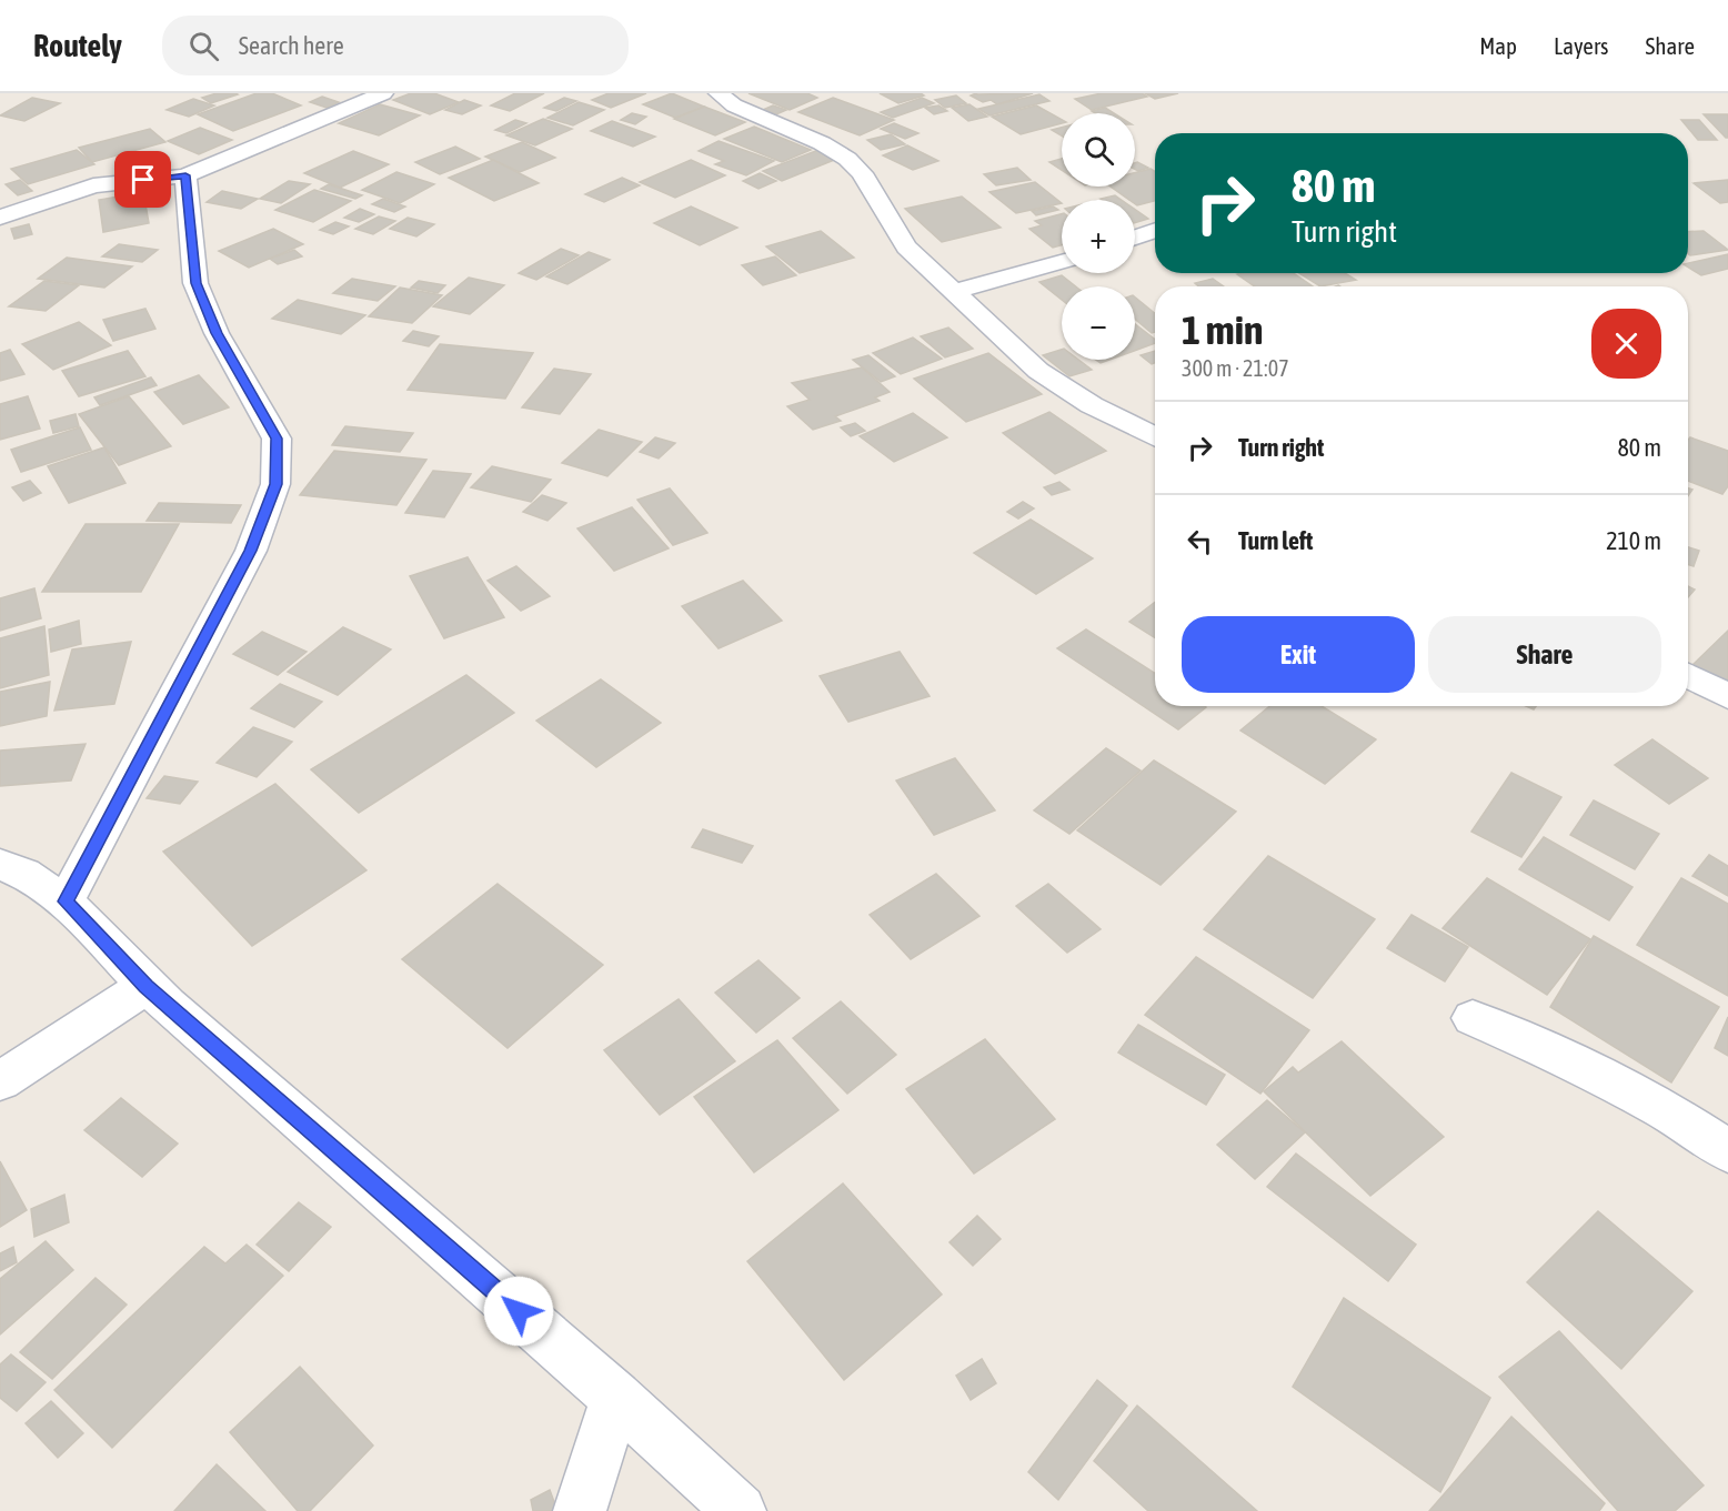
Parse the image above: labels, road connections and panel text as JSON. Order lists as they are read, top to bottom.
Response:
{
  "page": {
    "header": "Routely",
    "search": "Search here",
    "nav": ["Map", "Layers", "Share"],
    "map_buttons": ["+", "−"],
    "turn": ["80 m", "Turn right"],
    "heading": ["1 min", "300 m · 21:07"],
    "list": [
      {
        "name": "Turn right",
        "value": "80 m"
      },
      {
        "name": "Turn left",
        "value": "210 m"
      }
    ],
    "buttons": ["Exit", "Share"]
  }
}
